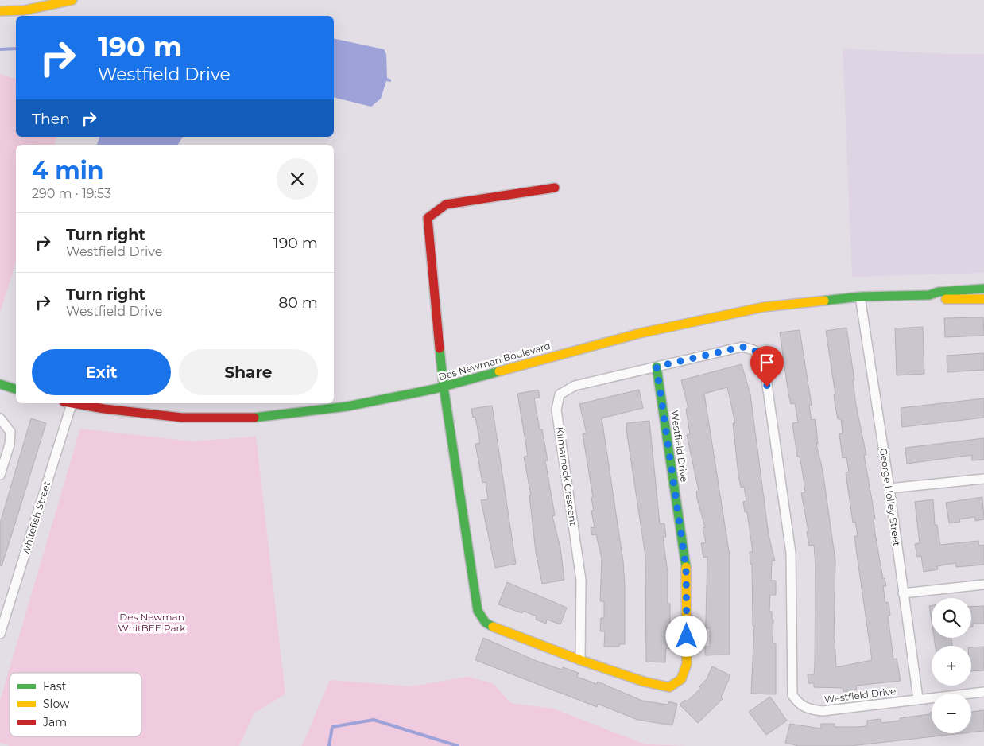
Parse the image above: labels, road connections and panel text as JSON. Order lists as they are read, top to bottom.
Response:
{
  "streets": {
    "main road": ["Des Newman Boulevard", "Westfield Drive"],
    "street": ["Kilmarnock Crescent", "George Holley Street", "Whitefish Street"]
  },
  "crossings": [
    ["Des Newman Boulevard", "Westfield Drive"],
    ["Des Newman Boulevard", "George Holley Street"],
    ["Westfield Drive", "Kilmarnock Crescent"],
    ["Westfield Drive", "George Holley Street"]
  ],
  "parks": ["Des Newman WhitBEE Park"],
  "legend": ["Fast", "Slow", "Jam"],
  "page": {
    "turn": ["190 m", "Westfield Drive"],
    "then": "Then",
    "heading": ["4 min", "290 m · 19:53"],
    "list": [
      {
        "name": "Turn right",
        "note": "Westfield Drive",
        "value": "190 m"
      },
      {
        "name": "Turn right",
        "note": "Westfield Drive",
        "value": "80 m"
      }
    ],
    "buttons": ["Exit", "Share"],
    "map_buttons": ["+", "−"]
  }
}
